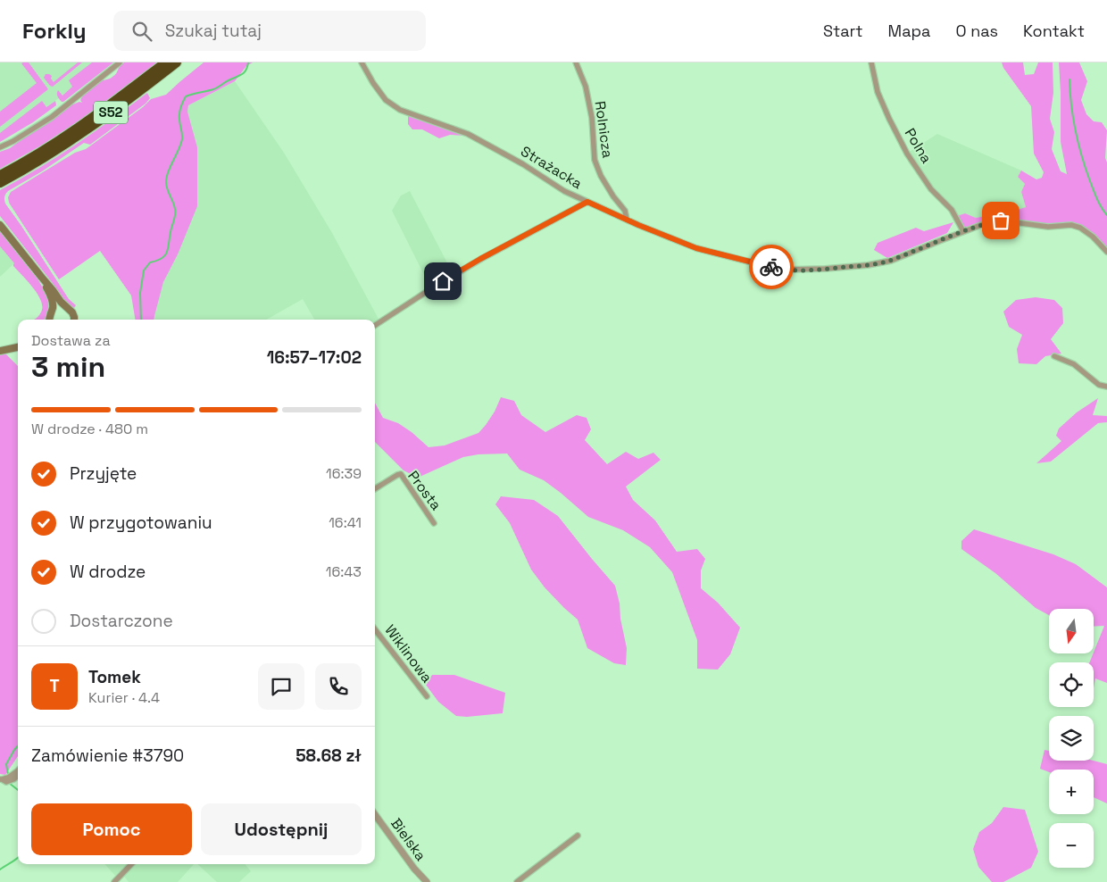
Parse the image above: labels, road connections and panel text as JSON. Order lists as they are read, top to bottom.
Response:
{
  "streets": {
    "highway": ["S52"],
    "street": [
      "Rolnicza",
      "Polna",
      "Strażacka",
      "Prosta",
      "Wiklinowa",
      "Bielska"
    ]
  },
  "crossings": [
    ["Rolnicza", "Strażacka"],
    ["Polna", "Strażacka"]
  ],
  "north": "bottom",
  "page": {
    "header": "Forkly",
    "search": "Szukaj tutaj",
    "nav": [
      "Start",
      "Mapa",
      "O nas",
      "Kontakt"
    ],
    "heading": ["3 min", "Dostawa za", "16:57–17:02"],
    "panel": [
      "Tomek",
      "Kurier · 4.4",
      "Zamówienie #3790",
      "58.68 zł"
    ],
    "bar": "W drodze · 480 m",
    "list": [
      ["Przyjęte", "16:39"],
      ["W przygotowaniu", "16:41"],
      ["W drodze", "16:43"],
      "Dostarczone"
    ],
    "map_buttons": ["+", "−"],
    "round": "T",
    "buttons": ["Pomoc", "Udostępnij"]
  }
}
